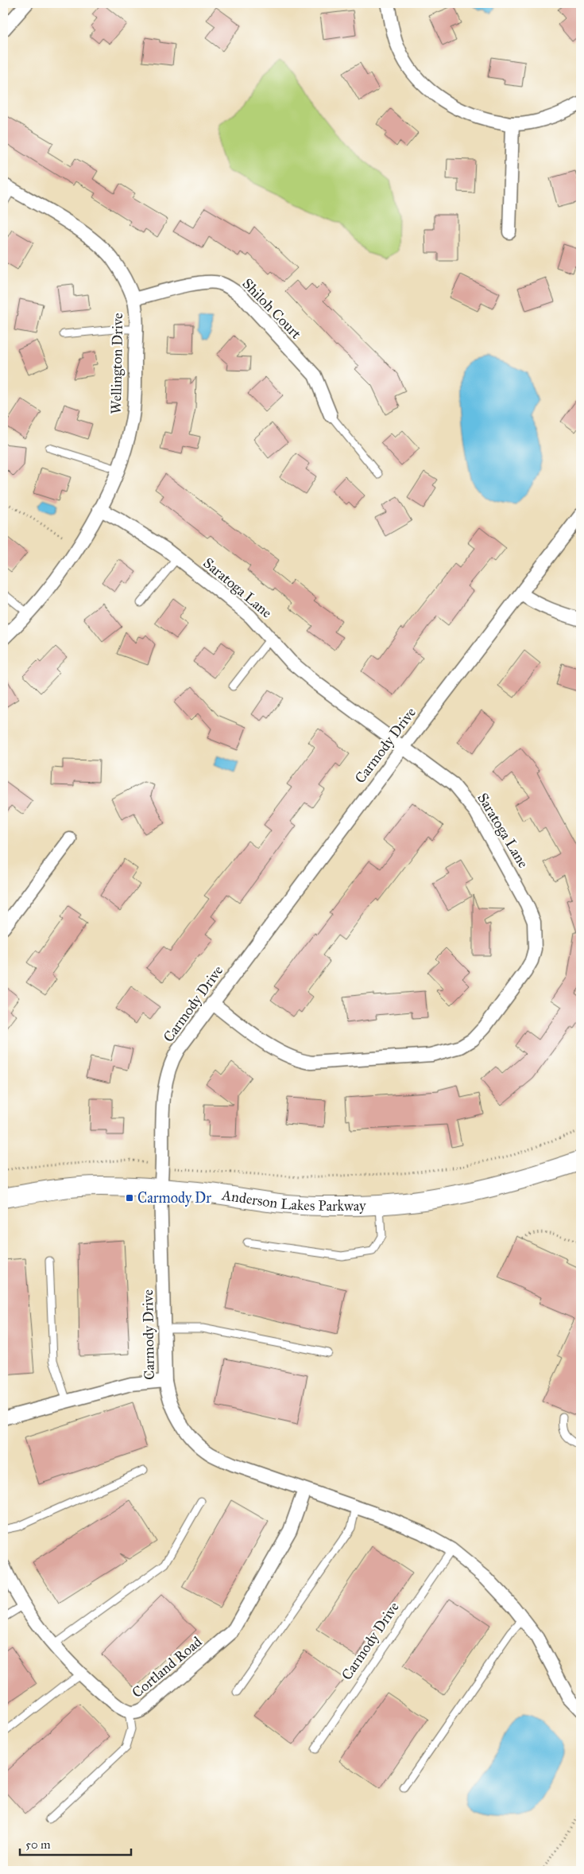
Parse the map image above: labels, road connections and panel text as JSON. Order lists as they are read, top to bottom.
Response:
{
  "streets": {
    "street": [
      "Shiloh Court",
      "Wellington Drive",
      "Saratoga Lane",
      "Carmody Drive",
      "Anderson Lakes Parkway",
      "Cortland Road"
    ]
  },
  "crossings": [
    ["Shiloh Court", "Wellington Drive"],
    ["Wellington Drive", "Saratoga Lane"],
    ["Saratoga Lane", "Carmody Drive"],
    ["Carmody Drive", "Anderson Lakes Parkway"],
    ["Carmody Drive", "Cortland Road"]
  ],
  "places": {
    "transit": ["Carmody Dr"]
  },
  "scale_bar": "50 m"
}
